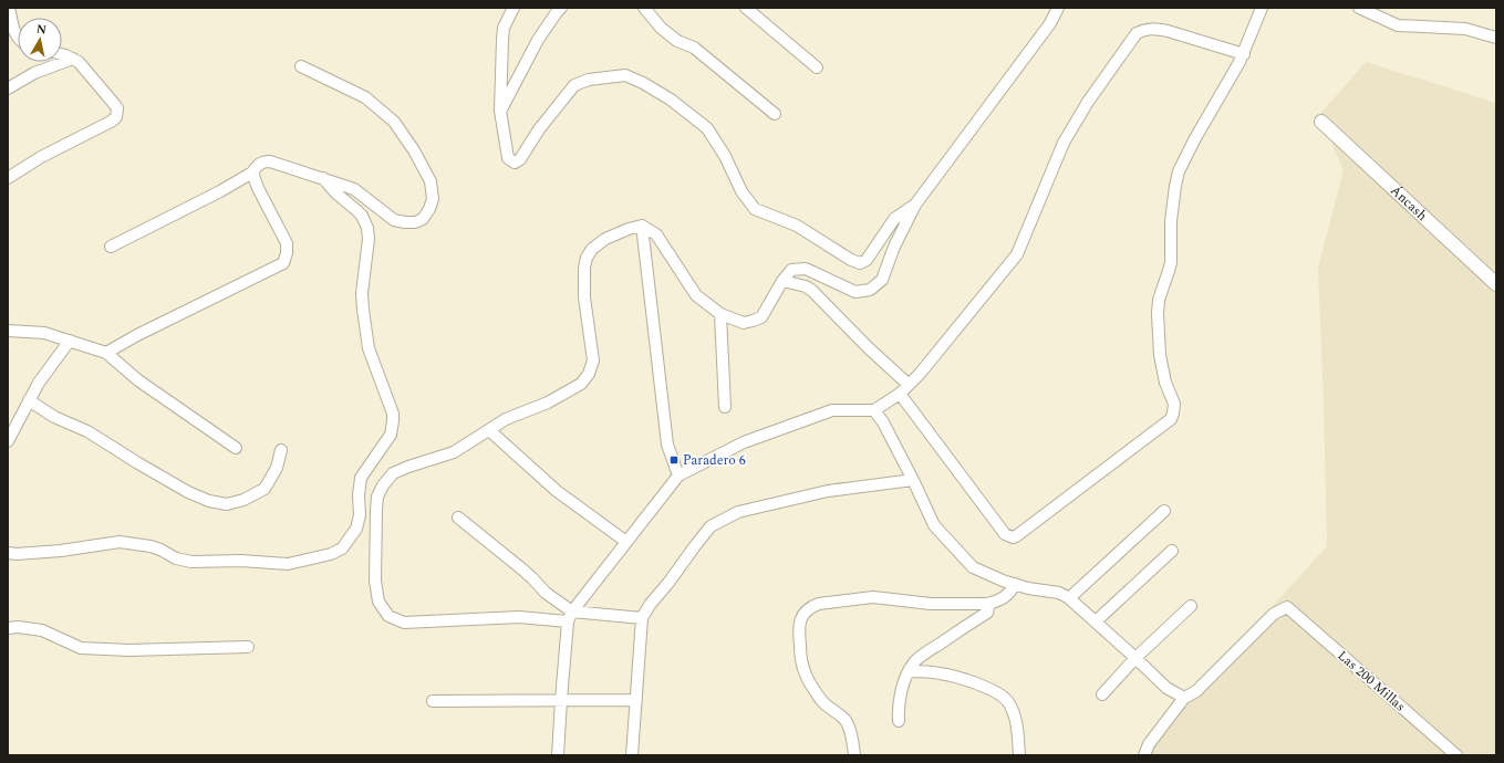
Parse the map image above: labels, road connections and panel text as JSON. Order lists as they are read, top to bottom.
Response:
{
  "streets": {
    "street": ["Áncash", "Las 200 Millas"]
  },
  "places": {
    "transit": ["Paradero 6"]
  },
  "north": "top"
}
